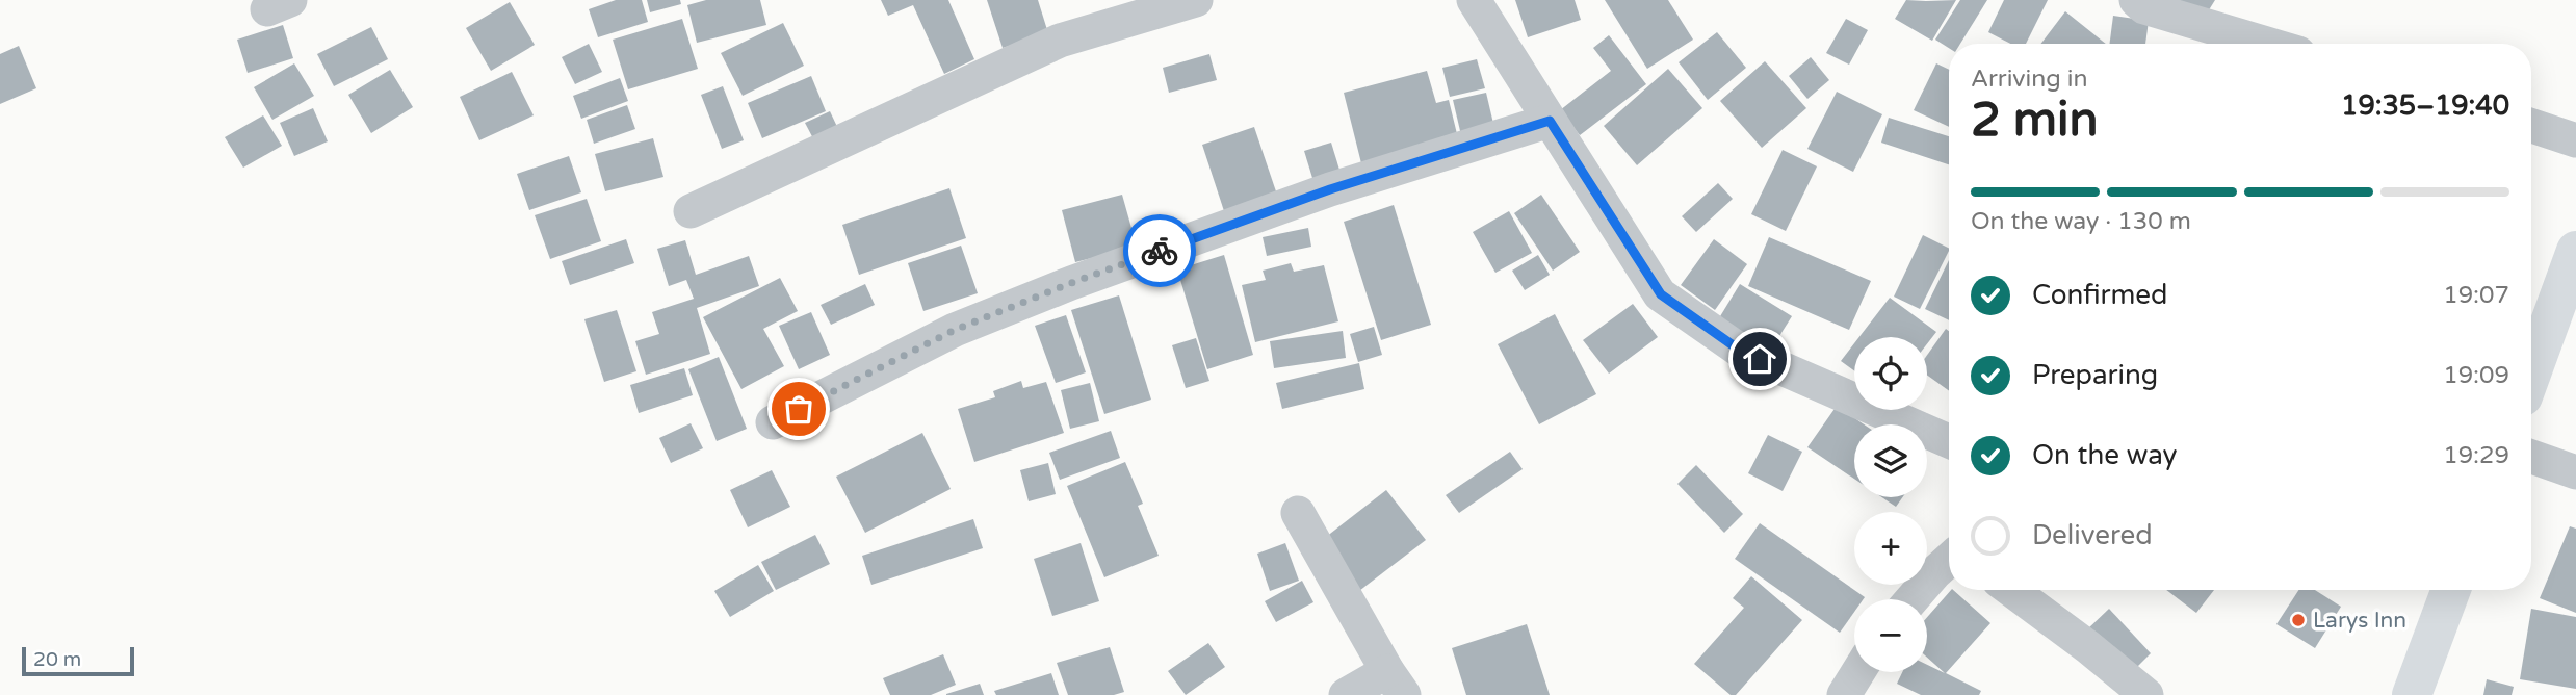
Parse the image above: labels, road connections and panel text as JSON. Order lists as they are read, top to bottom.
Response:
{
  "places": ["Larys Inn"],
  "scale_bar": "20 m",
  "page": {
    "heading": ["2 min", "Arriving in", "19:35–19:40"],
    "bar": "On the way · 130 m",
    "list": [
      ["Confirmed", "19:07"],
      ["Preparing", "19:09"],
      ["On the way", "19:29"],
      "Delivered"
    ],
    "map_buttons": ["+", "−"],
    "scale": "20 m"
  }
}
